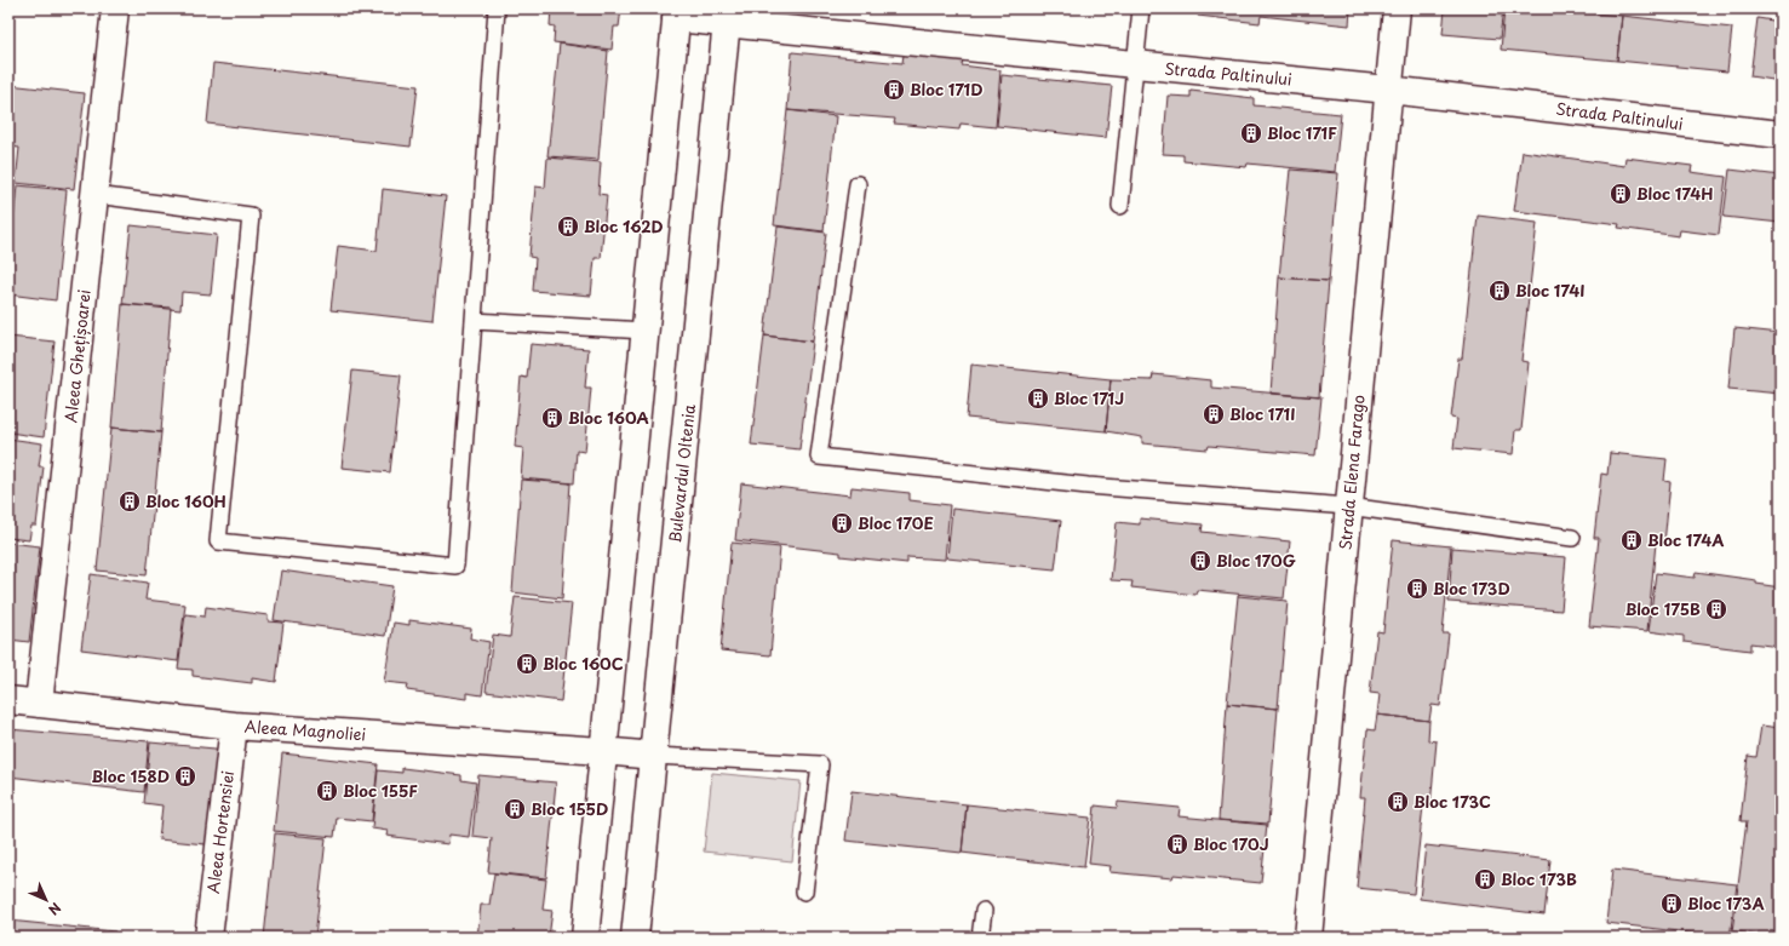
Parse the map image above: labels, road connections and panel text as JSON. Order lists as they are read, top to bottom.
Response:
{
  "streets": {
    "street": [
      "Strada Paltinului",
      "Aleea Ghețișoarei",
      "Strada Elena Farago",
      "Bulevardul Oltenia",
      "Aleea Magnoliei",
      "Aleea Hortensiei"
    ]
  },
  "crossings": [
    ["Strada Paltinului", "Strada Elena Farago"],
    ["Strada Paltinului", "Bulevardul Oltenia"],
    ["Aleea Ghețișoarei", "Aleea Magnoliei"],
    ["Bulevardul Oltenia", "Aleea Magnoliei"],
    ["Aleea Magnoliei", "Aleea Hortensiei"]
  ],
  "places": {
    "building": [
      "Bloc 171D",
      "Bloc 171F",
      "Bloc 174H",
      "Bloc 162D",
      "Bloc 174I",
      "Bloc 171J",
      "Bloc 171I",
      "Bloc 160A",
      "Bloc 160H",
      "Bloc 170E",
      "Bloc 174A",
      "Bloc 170G",
      "Bloc 173D",
      "Bloc 175B",
      "Bloc 160C",
      "Bloc 158D",
      "Bloc 155F",
      "Bloc 173C",
      "Bloc 155D",
      "Bloc 170J",
      "Bloc 173B",
      "Bloc 173A"
    ]
  },
  "north": "bottom right"
}
